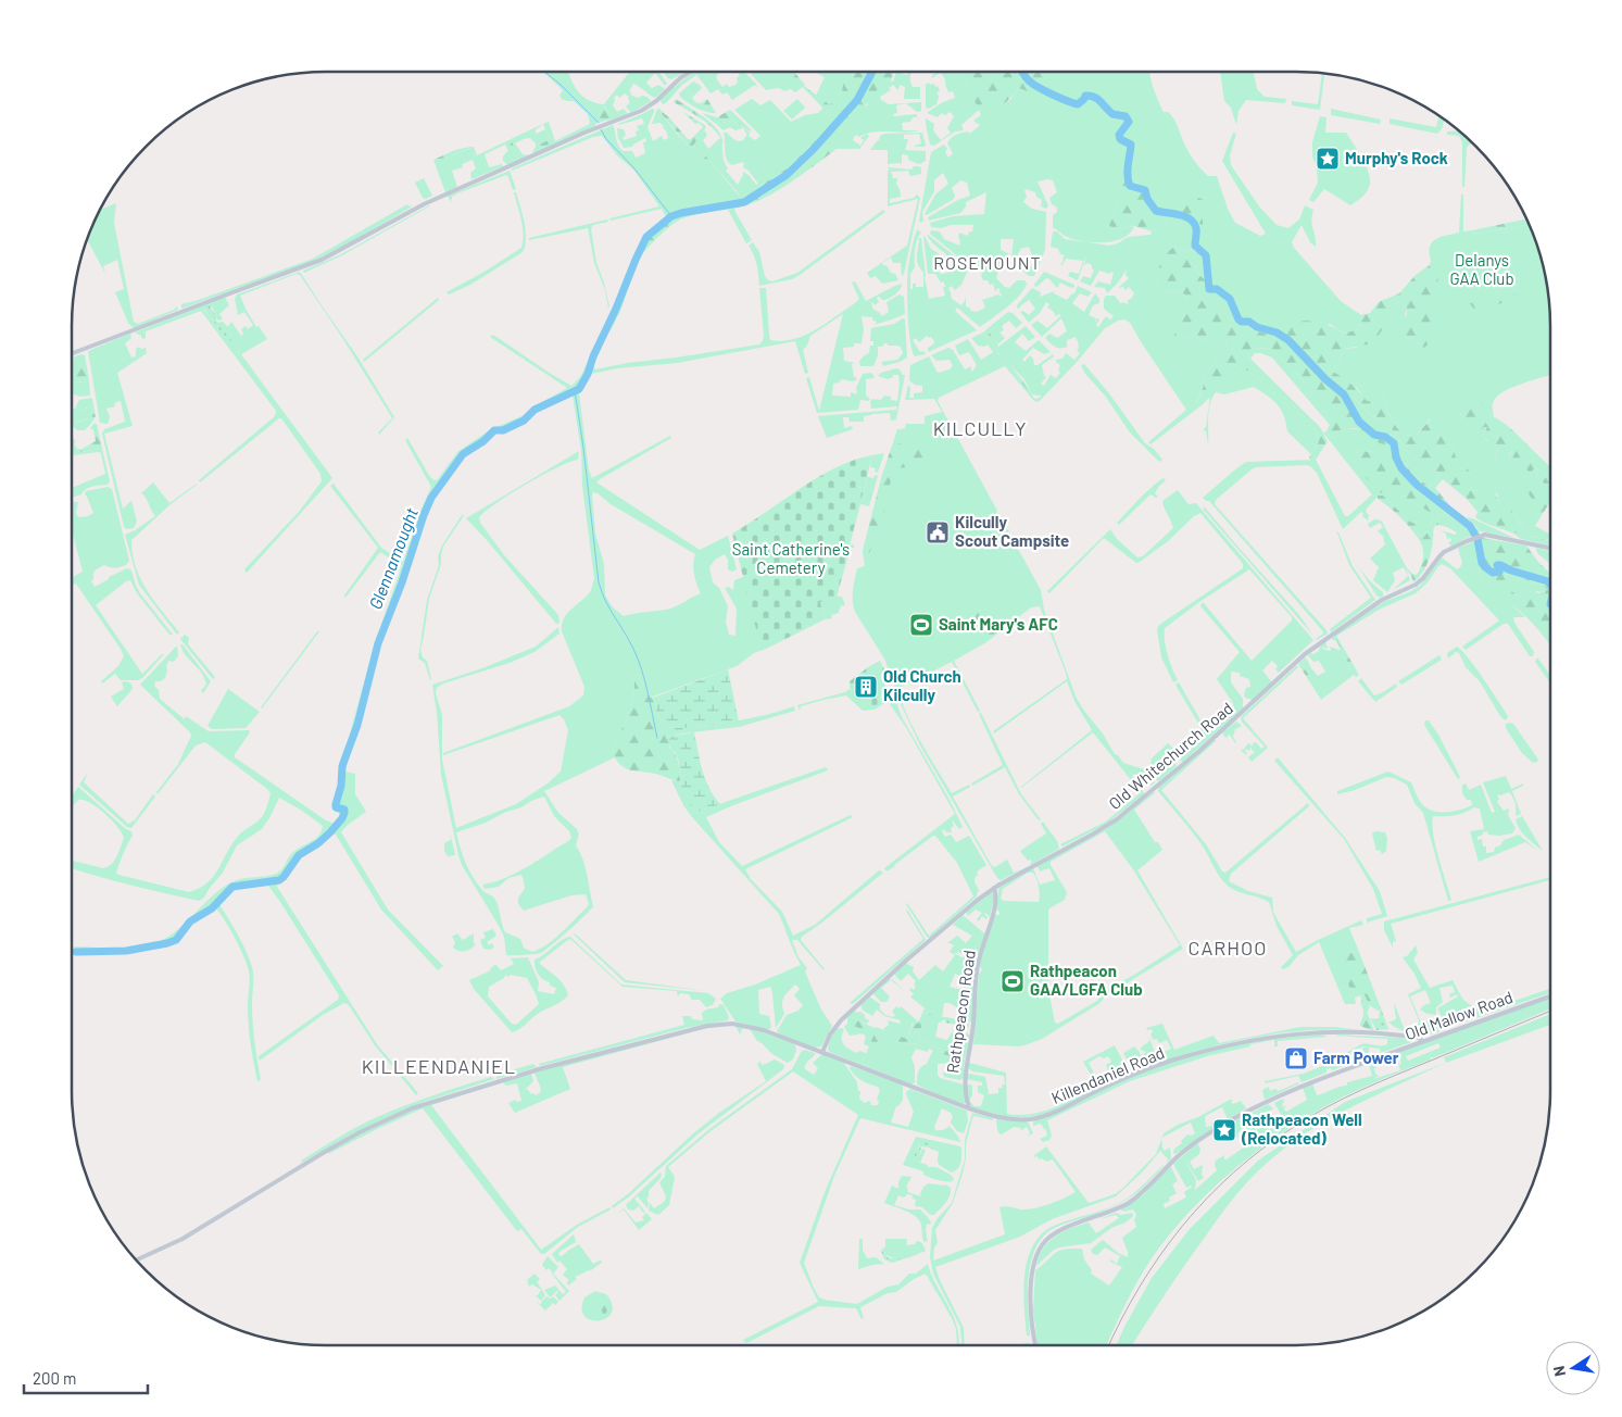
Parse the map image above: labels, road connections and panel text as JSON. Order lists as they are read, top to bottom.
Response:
{
  "streets": {
    "street": [
      "Old Whitechurch Road",
      "Rathpeacon Road",
      "Old Mallow Road",
      "Killendaniel Road"
    ]
  },
  "crossings": [
    ["Old Whitechurch Road", "Rathpeacon Road"],
    ["Old Whitechurch Road", "Killendaniel Road"],
    ["Rathpeacon Road", "Killendaniel Road"],
    ["Old Mallow Road", "Killendaniel Road"]
  ],
  "districts": [
    "ROSEMOUNT",
    "KILCULLY",
    "CARHOO",
    "KILLEENDANIEL"
  ],
  "water": ["Glennamought"],
  "parks": ["Delanys GAA Club", "Saint Catherine's Cemetery"],
  "places": {
    "place": ["Murphy's Rock", "Rathpeacon Well (Relocated)"],
    "public building": ["Kilcully Scout Campsite"],
    "sports": ["Saint Mary's AFC", "Rathpeacon GAA/LGFA Club"],
    "building": ["Old Church Kilcully"],
    "shop": ["Farm Power"]
  },
  "scale_bar": "200 m",
  "north": "left"
}
